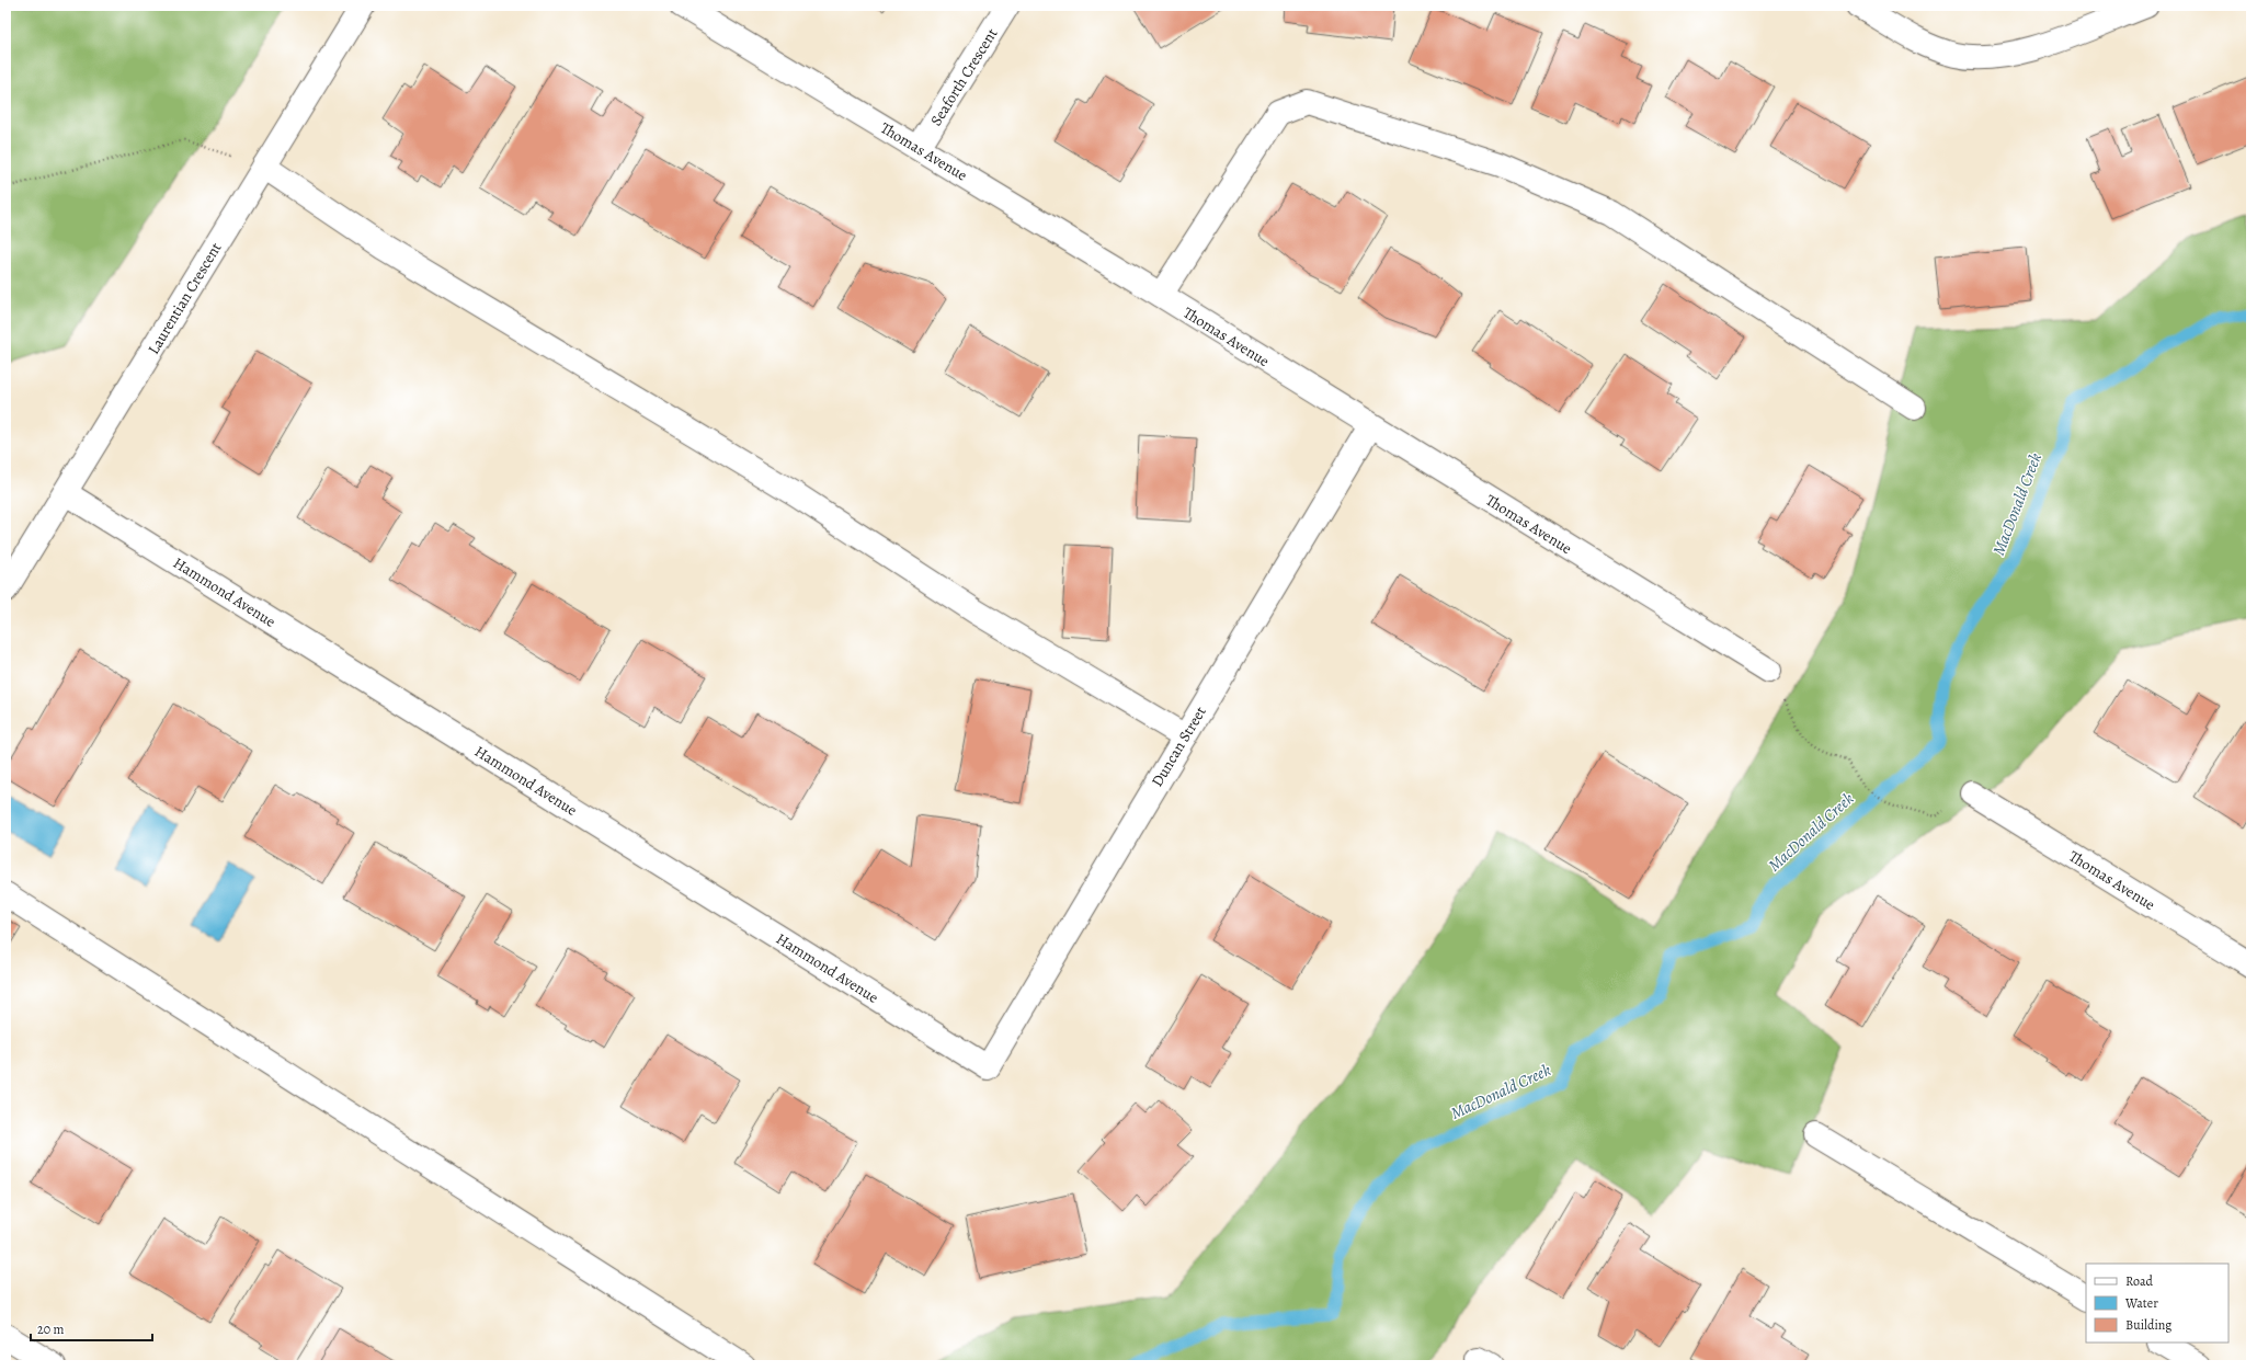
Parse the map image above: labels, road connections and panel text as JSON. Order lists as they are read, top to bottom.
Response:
{
  "streets": {
    "street": [
      "Seaforth Crescent",
      "Thomas Avenue",
      "Laurentian Crescent",
      "Hammond Avenue",
      "Duncan Street"
    ]
  },
  "crossings": [
    ["Seaforth Crescent", "Thomas Avenue"],
    ["Thomas Avenue", "Duncan Street"],
    ["Laurentian Crescent", "Hammond Avenue"],
    ["Hammond Avenue", "Duncan Street"]
  ],
  "water": ["MacDonald Creek"],
  "legend": ["Road", "Water", "Building"],
  "scale_bar": "20 m"
}
